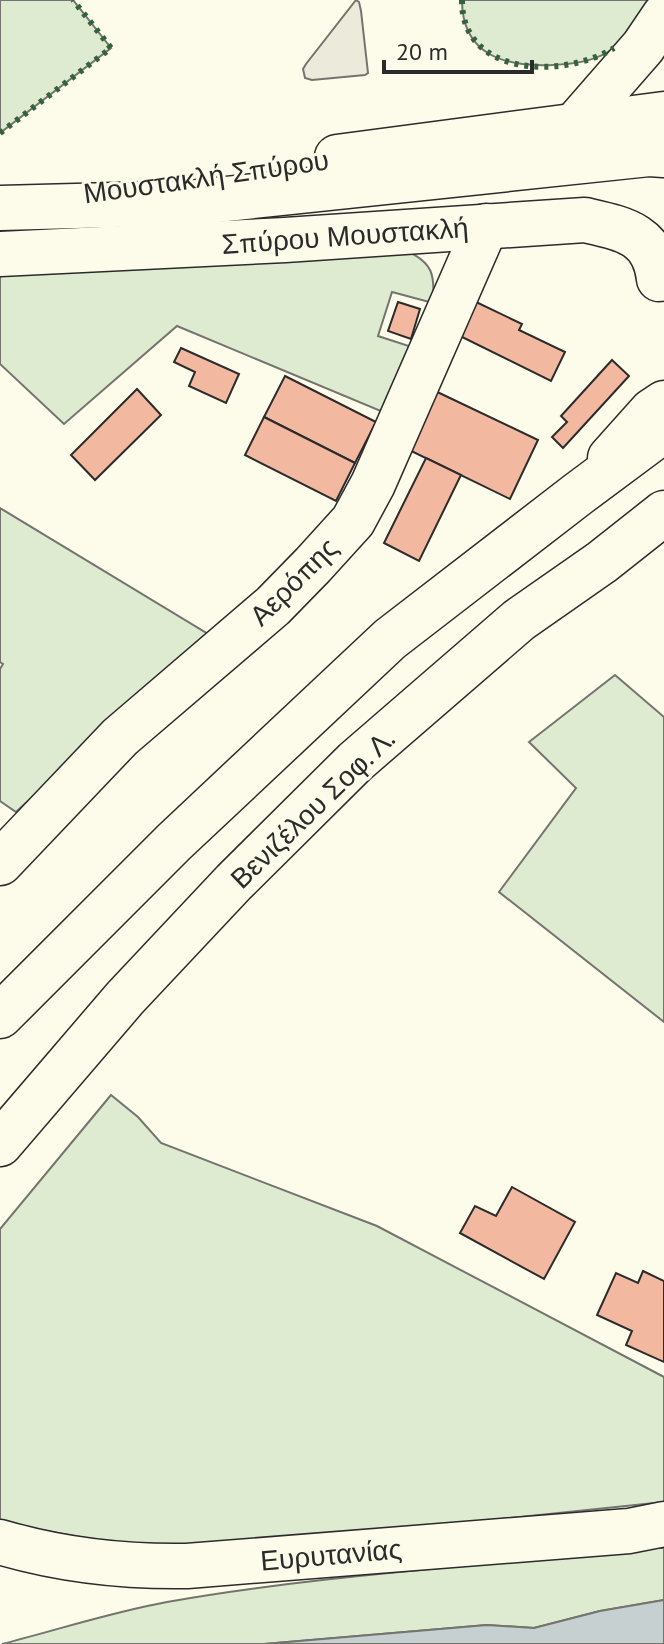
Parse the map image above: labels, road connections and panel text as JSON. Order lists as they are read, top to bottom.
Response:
{
  "streets": {
    "main road": [
      "Μουστακλή Σπύρου",
      "Σπύρου Μουστακλή",
      "Αερόπης",
      "Βενιζέλου Σοφ. Λ.",
      "Ευρυτανίας"
    ]
  },
  "crossings": [
    ["Μουστακλή Σπύρου", "Σπύρου Μουστακλή"],
    ["Σπύρου Μουστακλή", "Αερόπης"]
  ],
  "scale_bar": "20 m"
}
